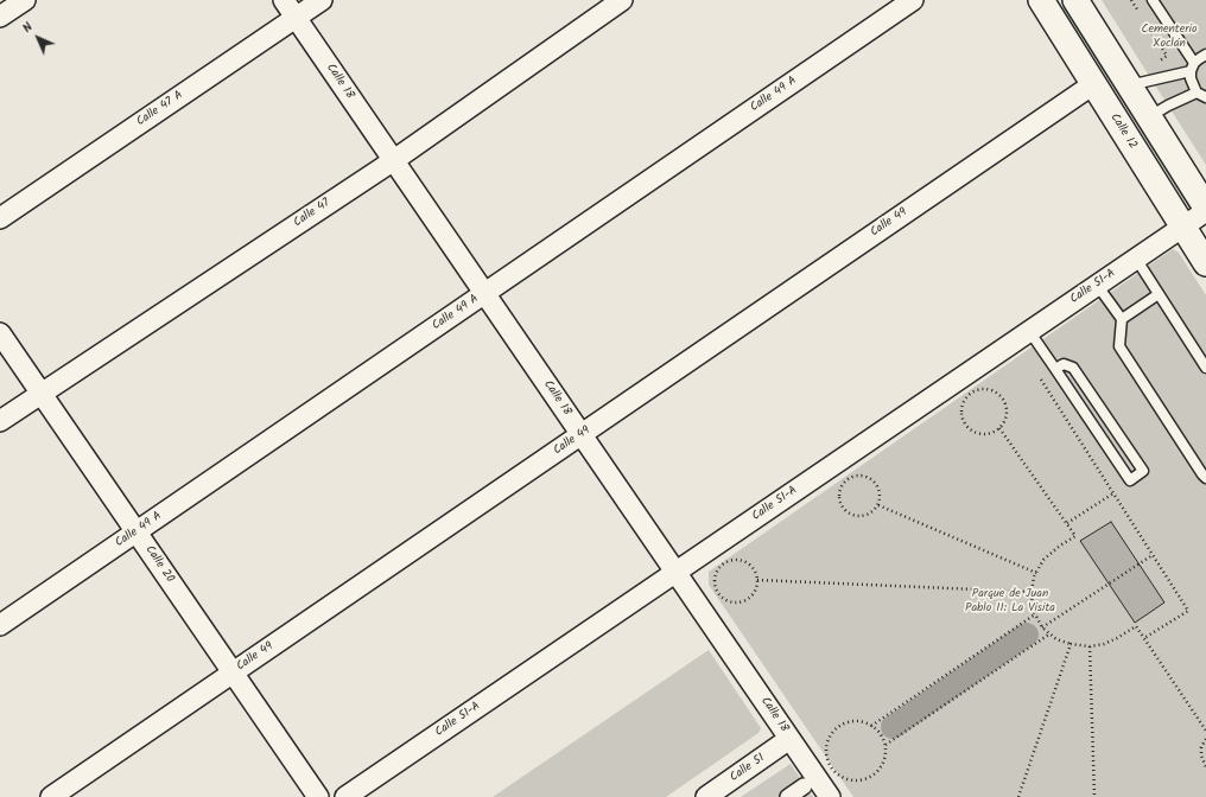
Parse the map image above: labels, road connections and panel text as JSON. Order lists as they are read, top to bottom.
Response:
{
  "streets": {
    "street": [
      "Calle 18",
      "Calle 49 A",
      "Calle 47 A",
      "Calle 12",
      "Calle 47",
      "Calle 49",
      "Calle 51-A",
      "Calle 20",
      "Calle 51"
    ]
  },
  "crossings": [
    ["Calle 18", "Calle 49 A"],
    ["Calle 18", "Calle 47 A"],
    ["Calle 18", "Calle 47"],
    ["Calle 18", "Calle 49"],
    ["Calle 18", "Calle 51-A"],
    ["Calle 18", "Calle 51"],
    ["Calle 49 A", "Calle 20"],
    ["Calle 12", "Calle 49"],
    ["Calle 12", "Calle 51-A"],
    ["Calle 47", "Calle 20"],
    ["Calle 49", "Calle 20"]
  ],
  "parks": ["Cementerio Xoclán", "Parque de Juan Pablo II: La Visita"],
  "north": "top left"
}
